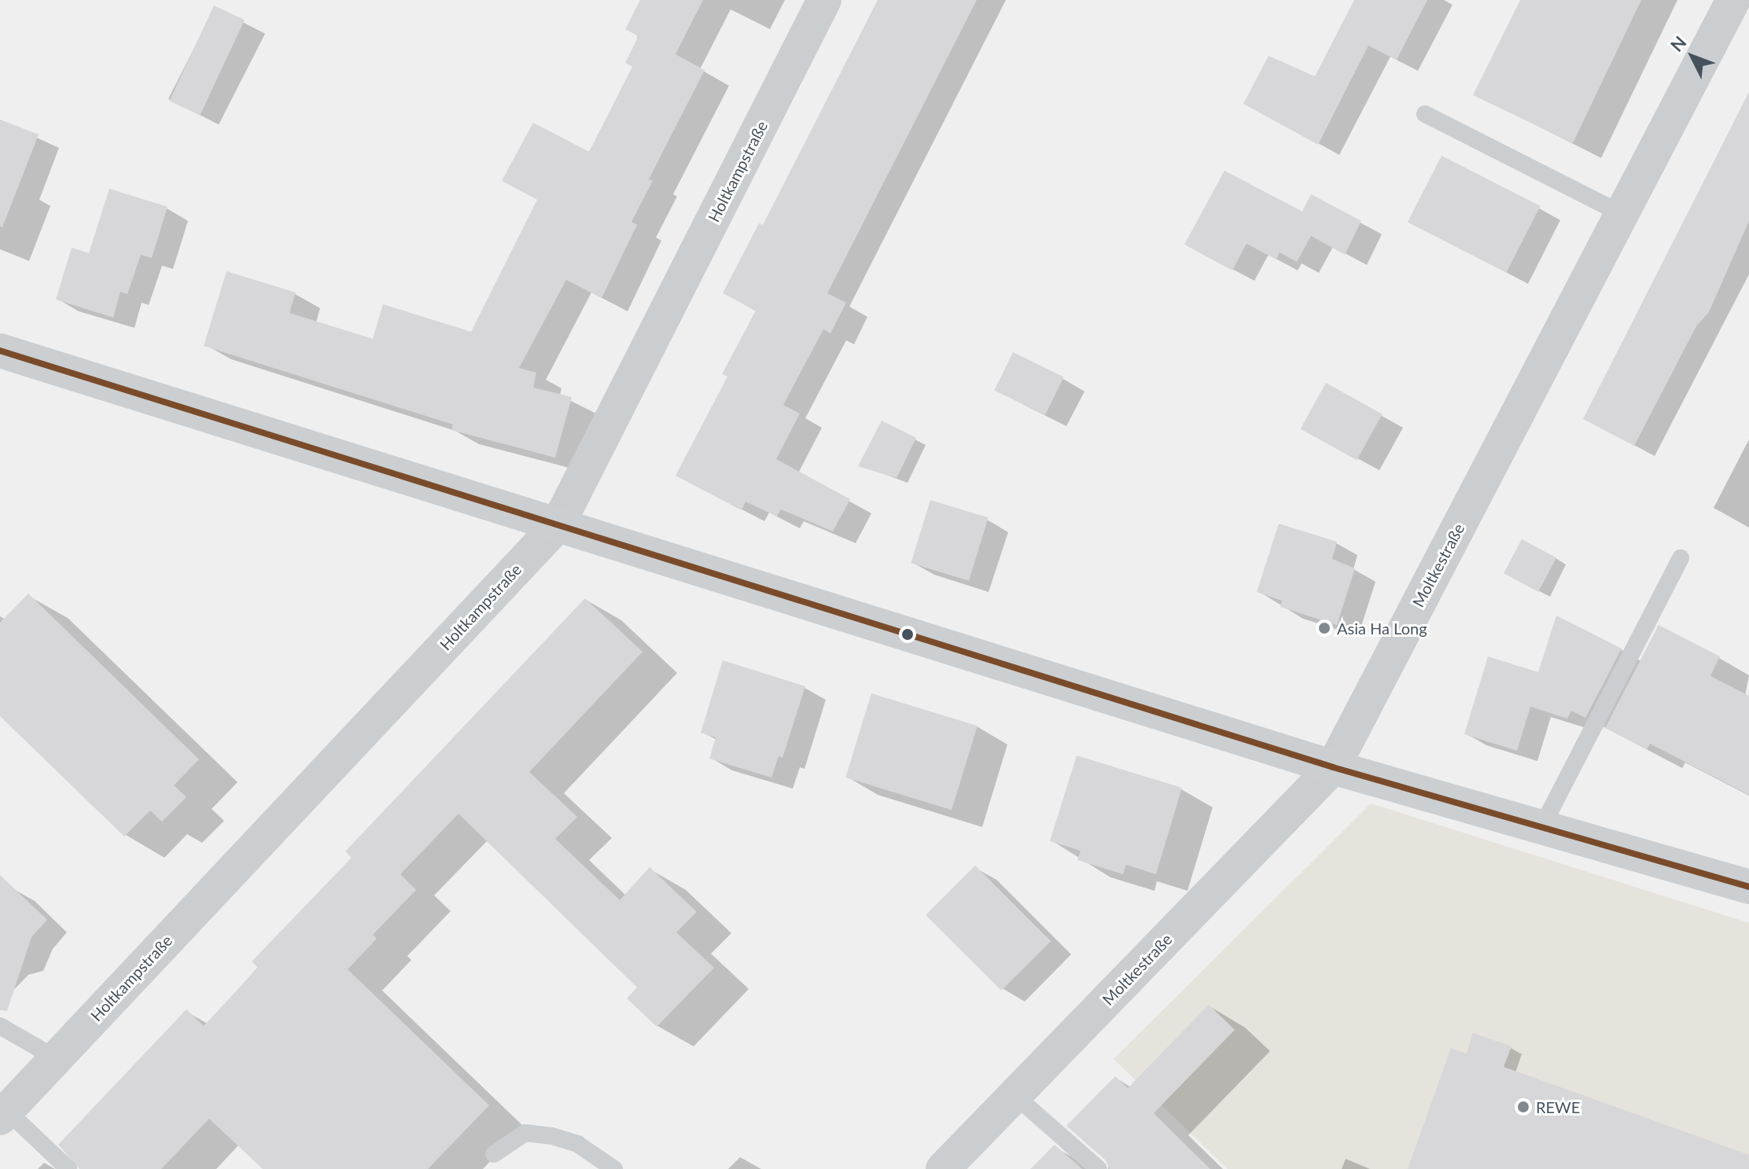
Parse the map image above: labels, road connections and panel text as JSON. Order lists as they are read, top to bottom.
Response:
{
  "streets": {
    "street": ["Holtkampstraße", "Moltkestraße"]
  },
  "places": ["Asia Ha Long", "REWE"],
  "north": "top left"
}
